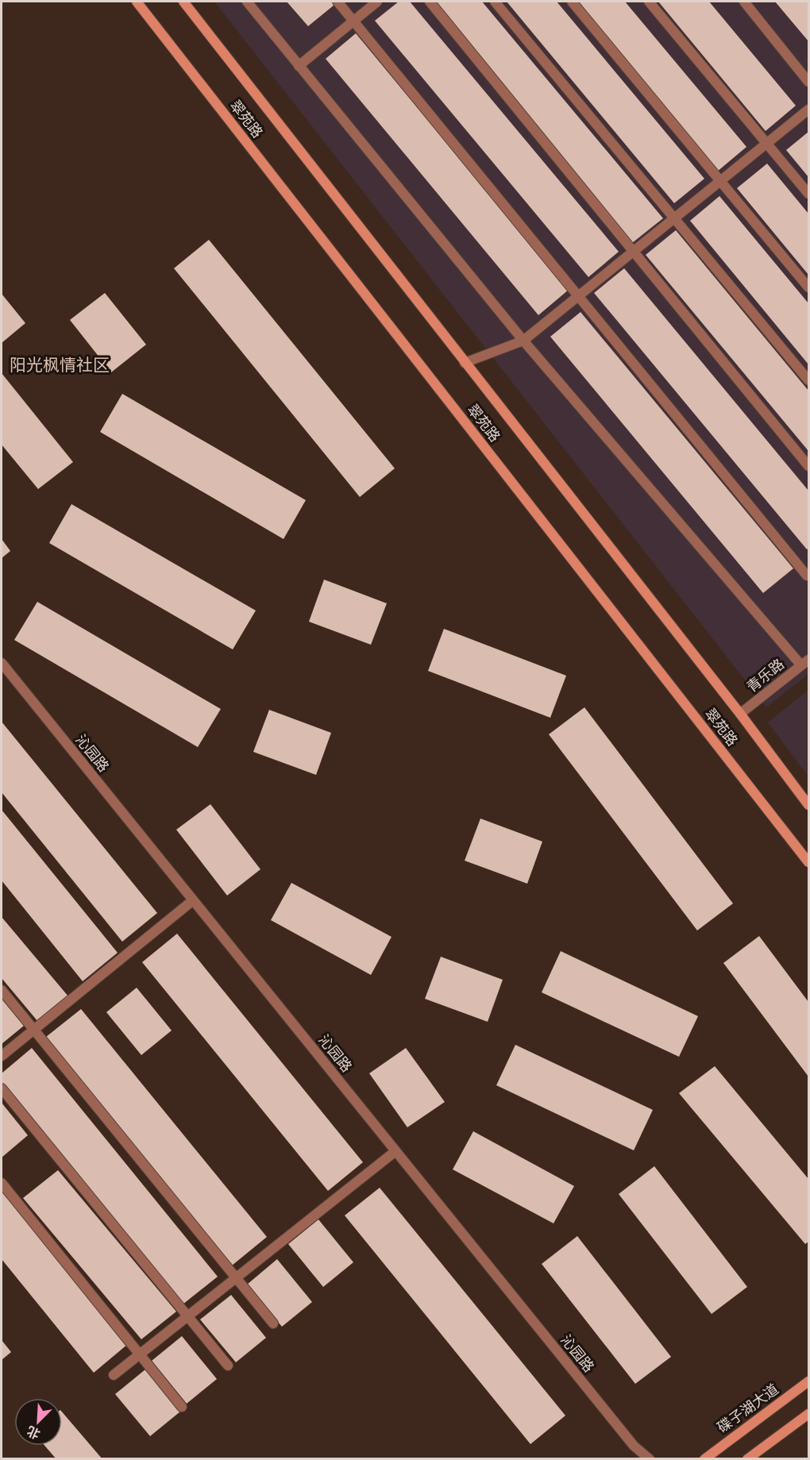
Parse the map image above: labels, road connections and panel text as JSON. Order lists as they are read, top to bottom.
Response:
{
  "streets": {
    "main road": ["翠苑路", "碟子湖大道"],
    "street": ["青乐路", "沁园路"]
  },
  "crossings": [
    ["翠苑路", "青乐路"]
  ],
  "districts": ["阳光枫情社区"],
  "north": "bottom left"
}
